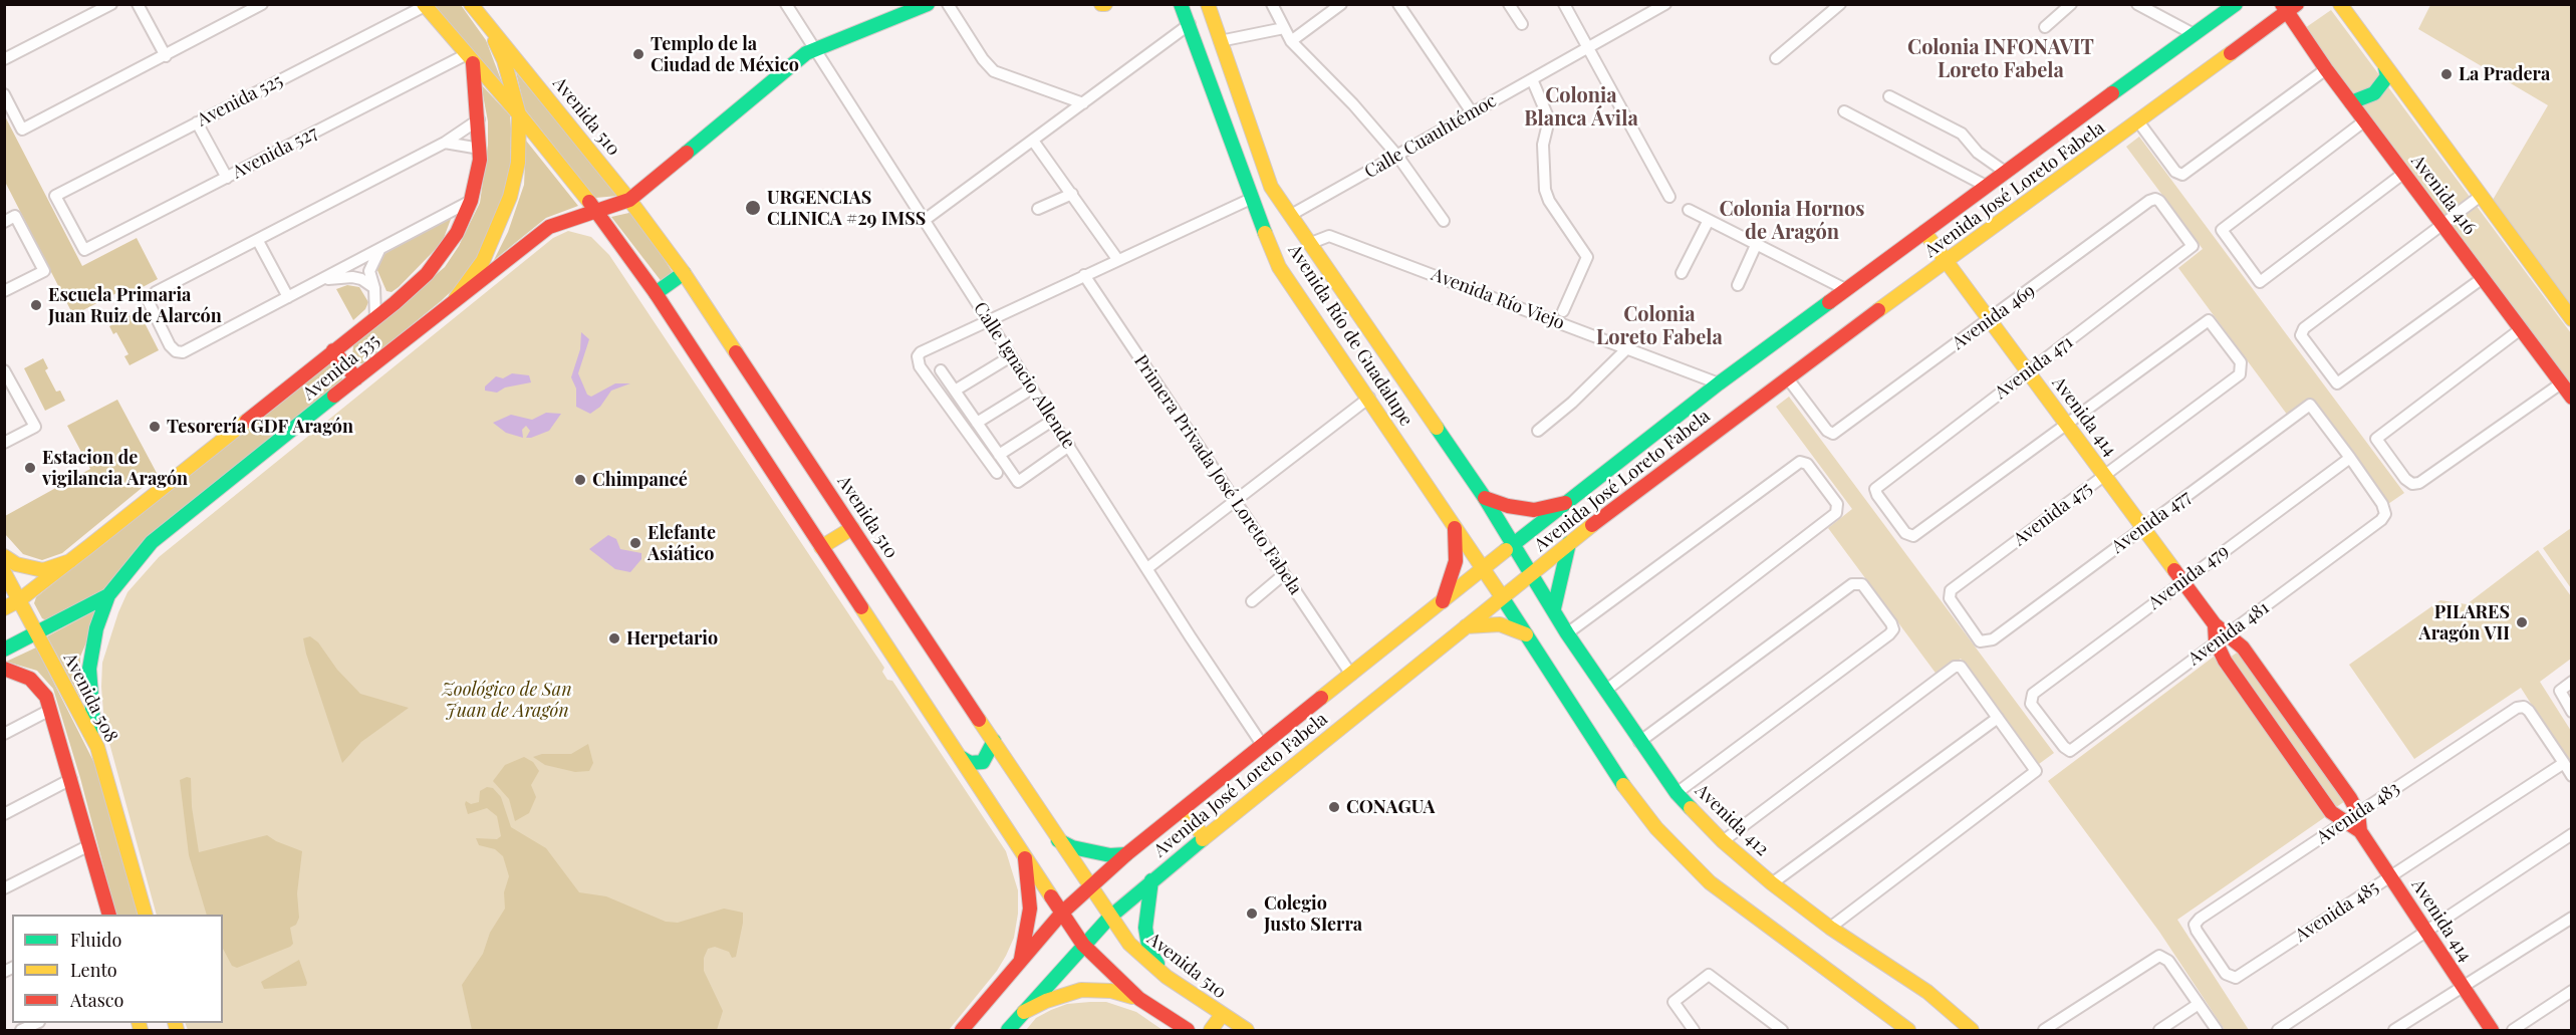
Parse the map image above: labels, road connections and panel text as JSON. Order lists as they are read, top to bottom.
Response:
{
  "streets": {
    "main road": [
      "Avenida 510",
      "Avenida José Loreto Fabela",
      "Avenida 416",
      "Avenida Río de Guadalupe",
      "Avenida 535",
      "Avenida 414",
      "Avenida 508",
      "Avenida 412"
    ],
    "street": [
      "Avenida 525",
      "Calle Cuauhtémoc",
      "Avenida 527",
      "Avenida Río Viejo",
      "Avenida 469",
      "Avenida 471",
      "Calle Ignacio Allende",
      "Primera Privada José Loreto Fabela",
      "Avenida 475",
      "Avenida 477",
      "Avenida 479",
      "Avenida 481",
      "Avenida 483",
      "Avenida 485"
    ]
  },
  "crossings": [
    ["Avenida 525", "Avenida 527"],
    ["Avenida 510", "Avenida José Loreto Fabela"],
    ["Avenida 510", "Avenida 535"],
    ["Calle Cuauhtémoc", "Avenida Río de Guadalupe"],
    ["Avenida 527", "Avenida 535"],
    ["Avenida José Loreto Fabela", "Avenida 416"],
    ["Avenida José Loreto Fabela", "Avenida Río Viejo"],
    ["Avenida José Loreto Fabela", "Avenida 469"],
    ["Avenida José Loreto Fabela", "Avenida Río de Guadalupe"],
    ["Avenida José Loreto Fabela", "Calle Ignacio Allende"],
    ["Avenida José Loreto Fabela", "Avenida 414"],
    ["Avenida José Loreto Fabela", "Primera Privada José Loreto Fabela"],
    ["Avenida José Loreto Fabela", "Avenida 412"],
    ["Avenida Río Viejo", "Avenida Río de Guadalupe"],
    ["Avenida 469", "Avenida 471"],
    ["Avenida 469", "Avenida 414"],
    ["Avenida Río de Guadalupe", "Avenida 412"],
    ["Avenida 535", "Calle Ignacio Allende"],
    ["Avenida 535", "Avenida 508"],
    ["Avenida 471", "Avenida 414"],
    ["Avenida 471", "Avenida 475"],
    ["Avenida 414", "Avenida 475"],
    ["Avenida 414", "Avenida 477"],
    ["Avenida 414", "Avenida 479"],
    ["Avenida 414", "Avenida 481"],
    ["Avenida 414", "Avenida 483"],
    ["Avenida 414", "Avenida 485"],
    ["Avenida 475", "Avenida 477"],
    ["Avenida 477", "Avenida 479"],
    ["Avenida 477", "Avenida 481"],
    ["Avenida 479", "Avenida 481"],
    ["Avenida 483", "Avenida 485"]
  ],
  "districts": [
    "Colonia INFONAVIT Loreto Fabela",
    "Colonia Blanca Ávila",
    "Colonia Hornos de Aragón",
    "Colonia Loreto Fabela"
  ],
  "parks": ["Zoológico de San Juan de Aragón"],
  "places": [
    "Templo de la Ciudad de México",
    "La Pradera",
    "URGENCIAS CLINICA #29 IMSS",
    "Escuela Primaria Juan Ruiz de Alarcón",
    "Tesorería GDF Aragón",
    "Estacion de vigilancia Aragón",
    "Chimpancé",
    "Elefante Asiático",
    "PILARES Aragón VII",
    "Herpetario",
    "CONAGUA",
    "Colegio Justo SIerra"
  ],
  "legend": ["Fluido", "Lento", "Atasco"]
}
